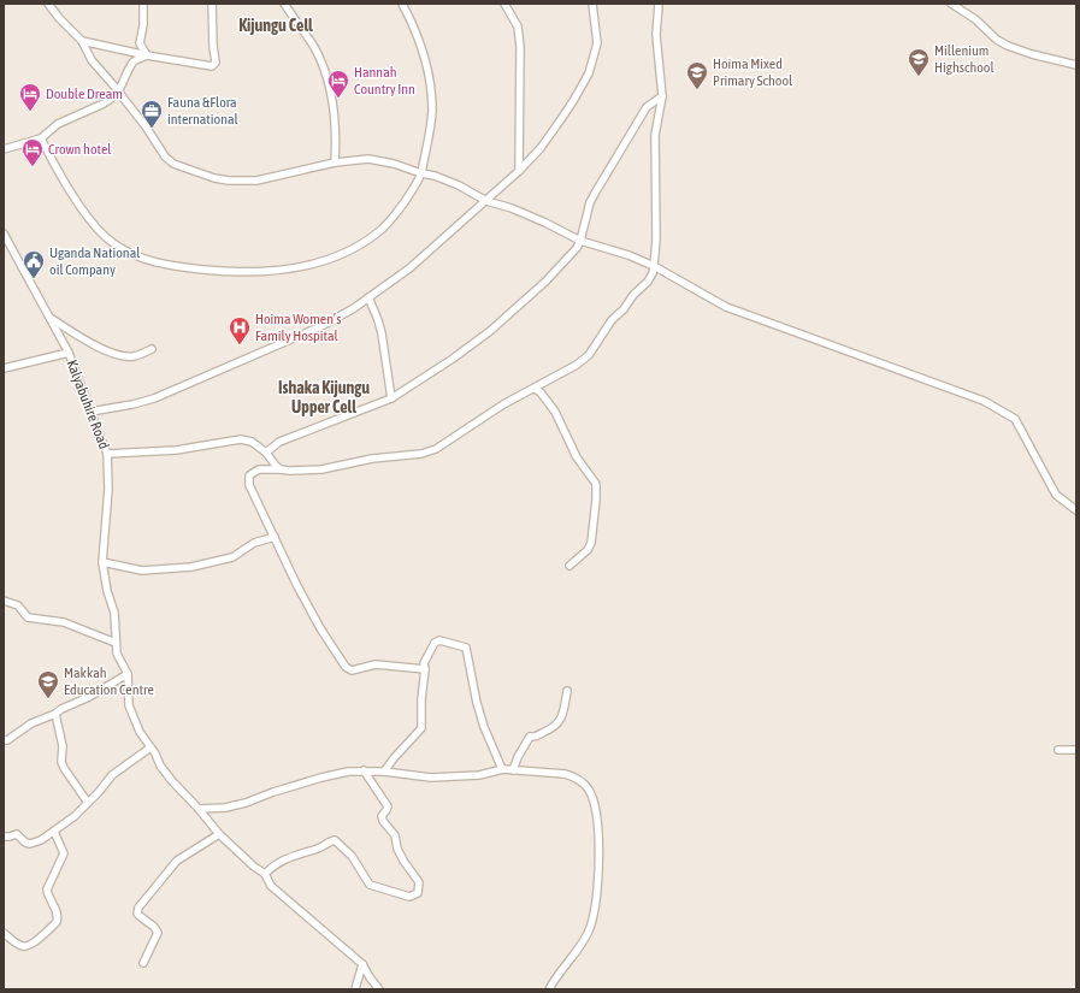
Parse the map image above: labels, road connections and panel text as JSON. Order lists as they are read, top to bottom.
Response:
{
  "streets": {
    "street": ["Kalyabuhire Road"]
  },
  "districts": ["Kijungu Cell", "Ishaka Kijungu Upper Cell"],
  "places": {
    "school or university": ["Millenium Highschool", "Hoima Mixed Primary School", "Makkah Education Centre"],
    "hotel": ["Hannah Country Inn", "Double Dream", "Crown hotel"],
    "office": ["Fauna &Flora international"],
    "public building": ["Uganda National oil Company"],
    "hospital": ["Hoima Women’s Family Hospital"]
  }
}
